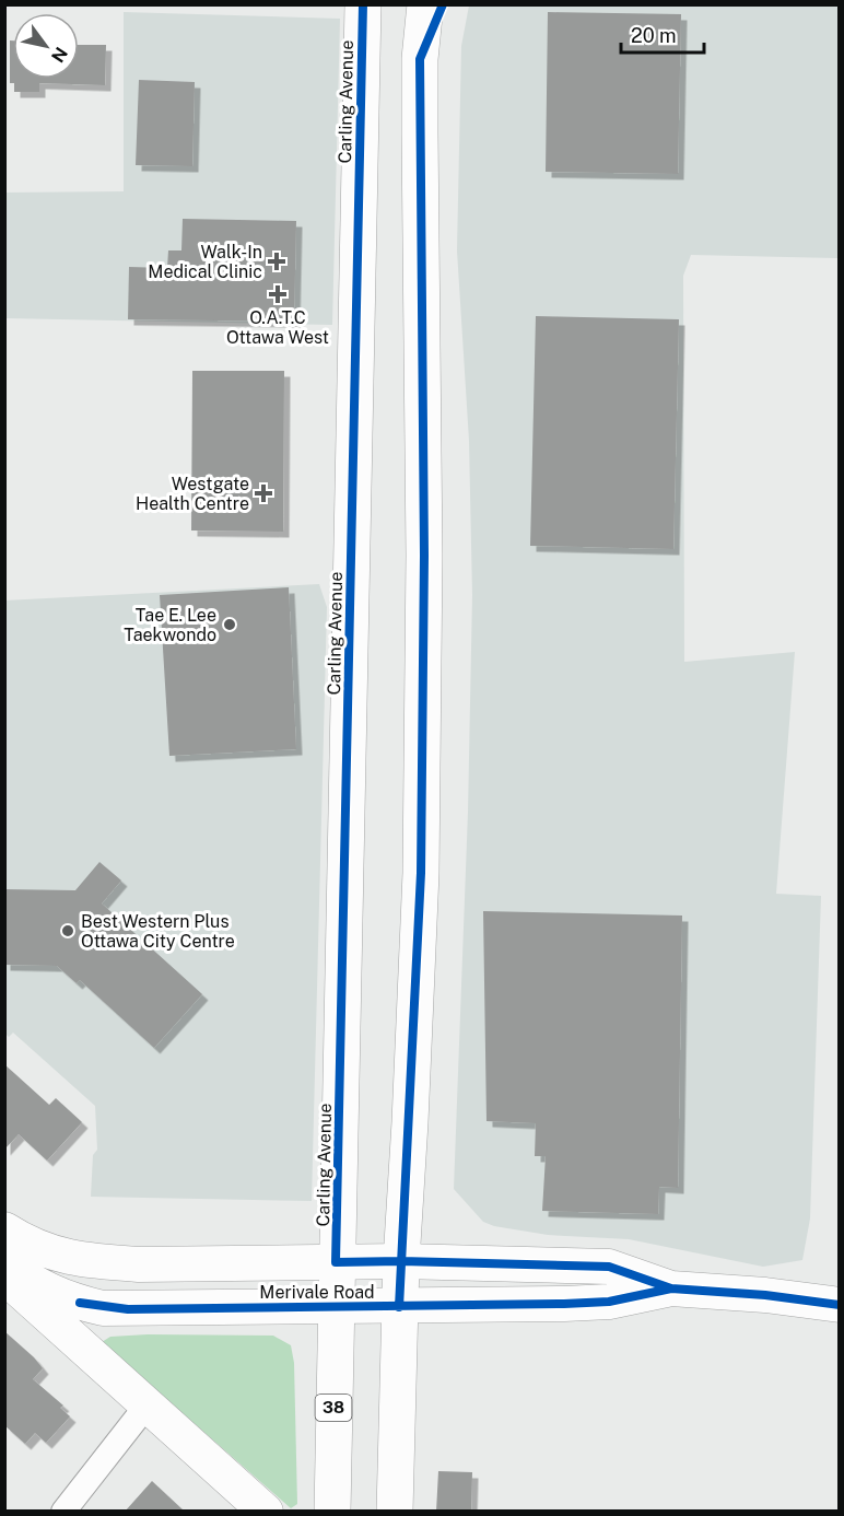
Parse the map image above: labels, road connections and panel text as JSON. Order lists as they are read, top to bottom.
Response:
{
  "streets": {
    "main road": ["Carling Avenue", "Merivale Road", "38"]
  },
  "crossings": [
    ["Carling Avenue", "Merivale Road"]
  ],
  "places": {
    "health": ["Walk-In Medical Clinic", "O.A.T.C Ottawa West", "Westgate Health Centre"],
    "other": ["Tae E. Lee Taekwondo", "Best Western Plus Ottawa City Centre"]
  },
  "scale_bar": "20 m",
  "north": "bottom right"
}
